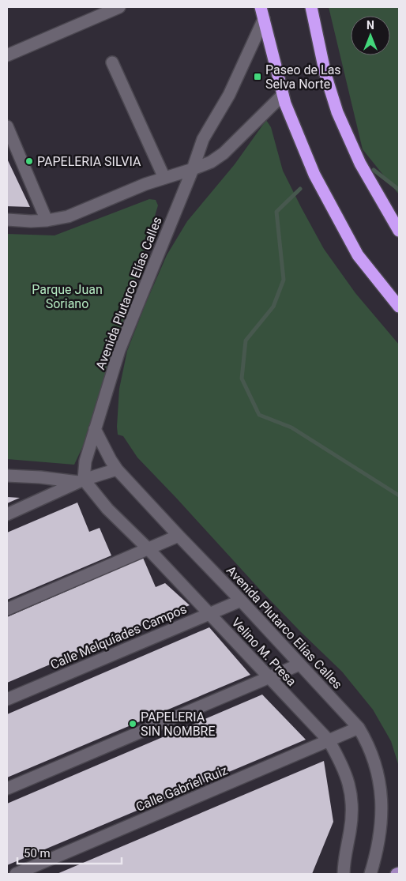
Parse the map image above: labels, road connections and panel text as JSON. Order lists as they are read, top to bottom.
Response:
{
  "streets": {
    "street": [
      "Avenida Plutarco Elías Calles",
      "Calle Melquíades Campos",
      "Velino M. Presa",
      "Calle Gabriel Ruiz"
    ]
  },
  "crossings": [
    ["Avenida Plutarco Elías Calles", "Calle Melquíades Campos"],
    ["Avenida Plutarco Elías Calles", "Velino M. Presa"],
    ["Avenida Plutarco Elías Calles", "Calle Gabriel Ruiz"],
    ["Calle Melquíades Campos", "Velino M. Presa"],
    ["Velino M. Presa", "Calle Gabriel Ruiz"]
  ],
  "parks": ["Parque Juan Soriano"],
  "places": {
    "transit": ["Paseo de Las Selva Norte"],
    "other": ["PAPELERIA SILVIA", "PAPELERIA SIN NOMBRE"]
  },
  "scale_bar": "50 m",
  "north": "top"
}
